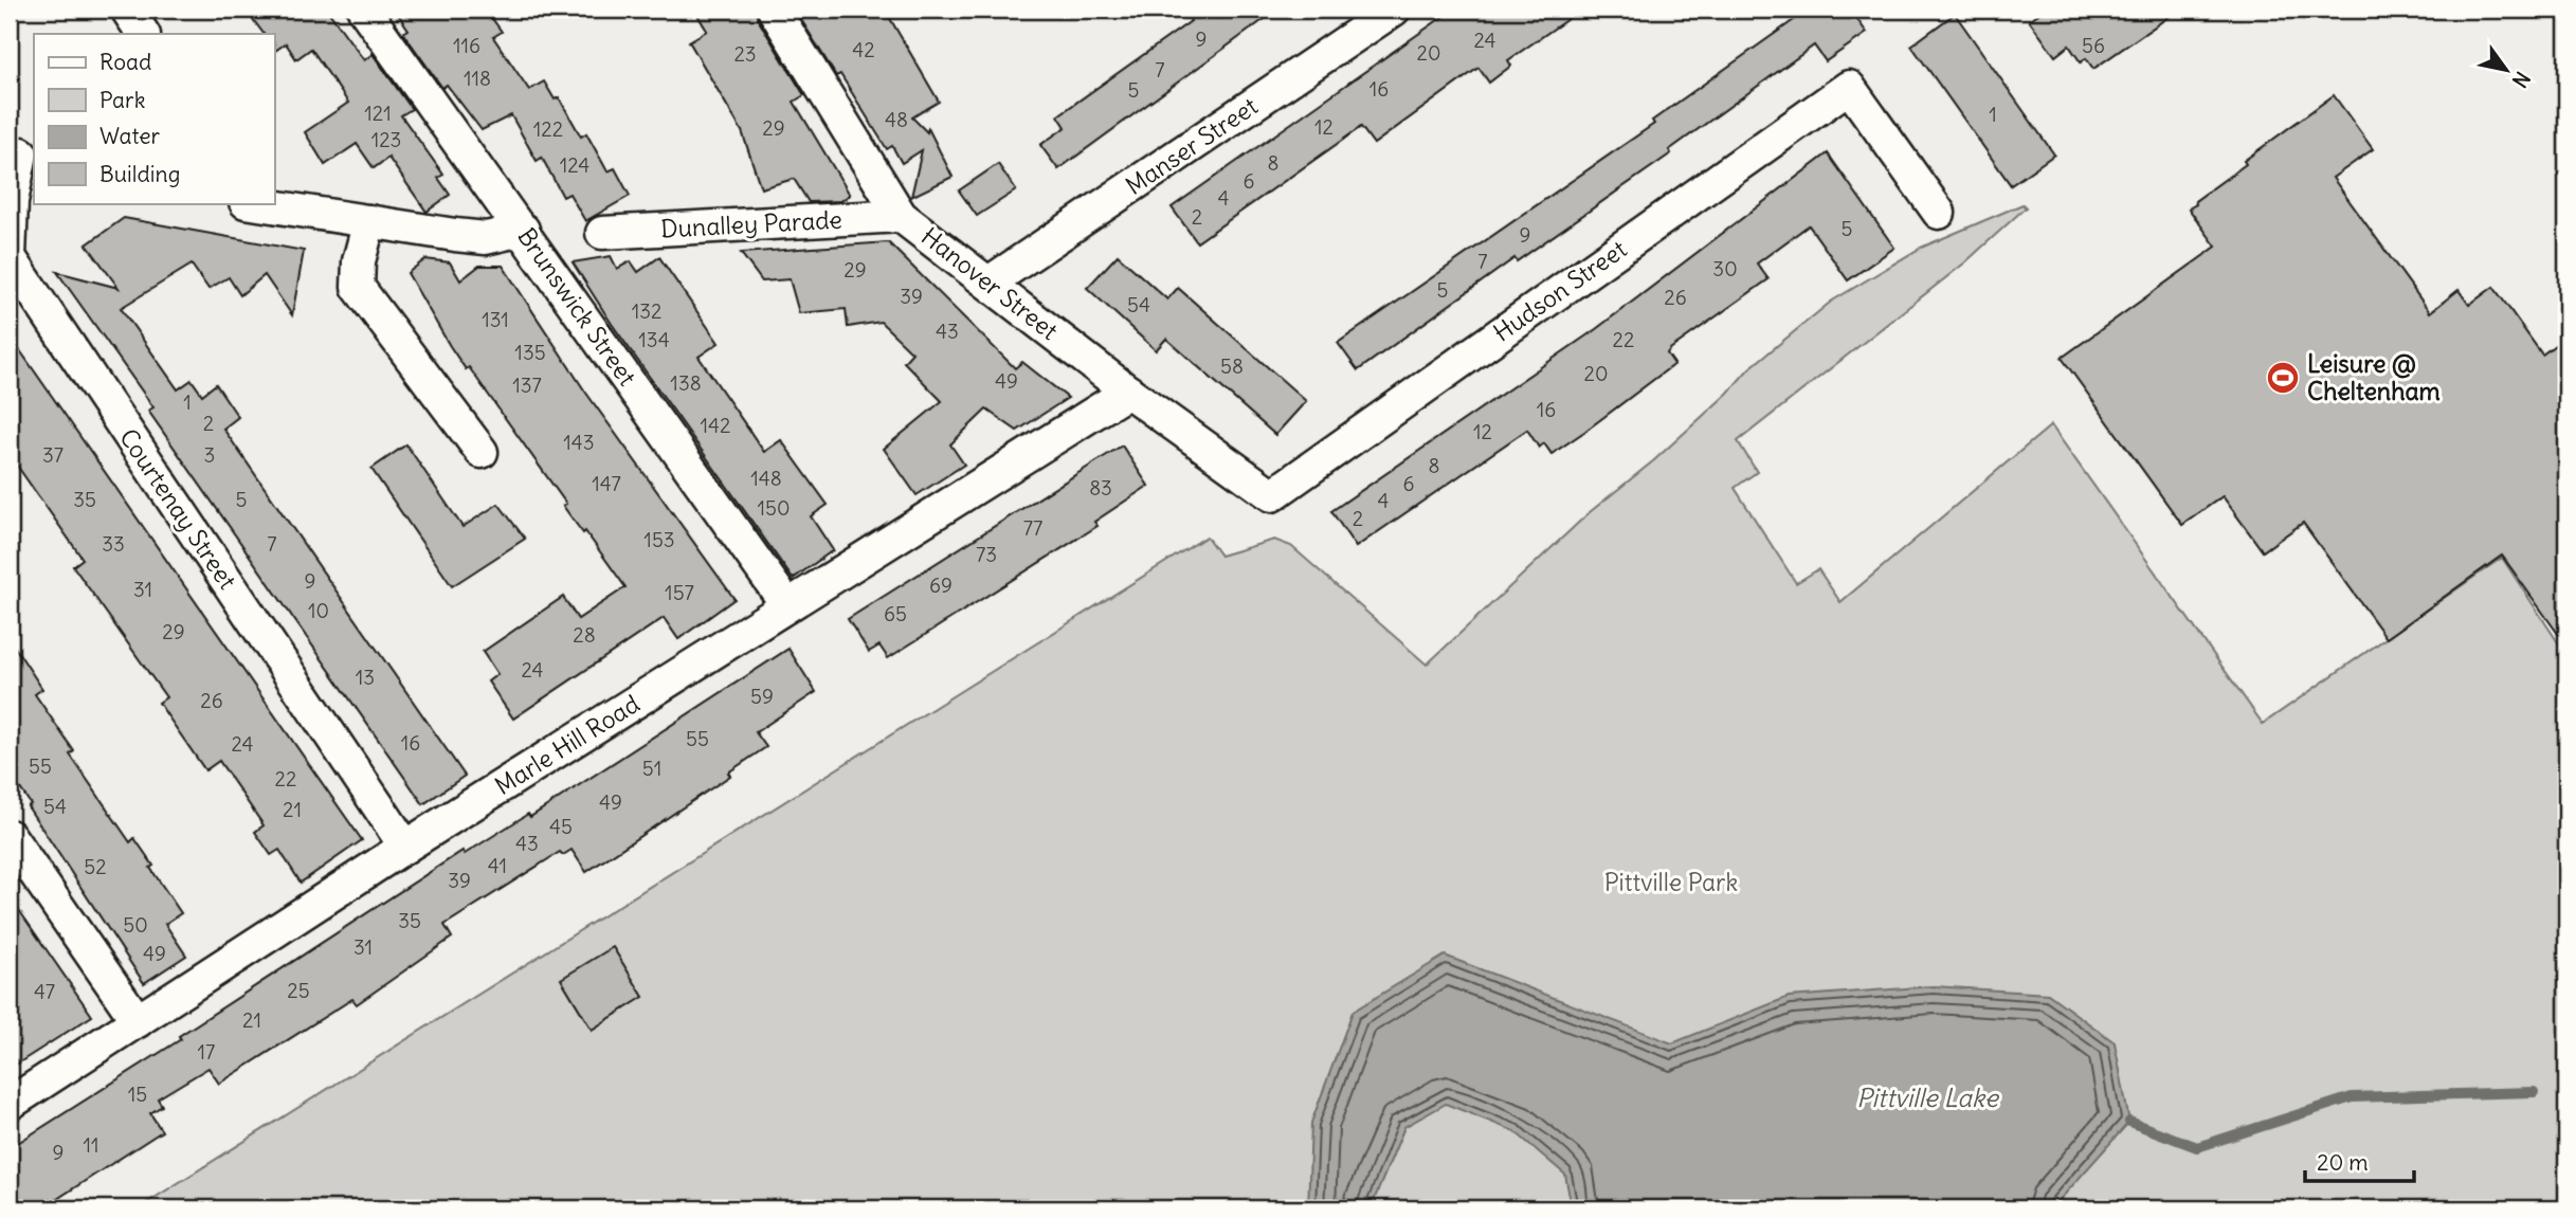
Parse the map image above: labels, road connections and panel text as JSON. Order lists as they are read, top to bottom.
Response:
{
  "streets": {
    "street": [
      "Manser Street",
      "Dunalley Parade",
      "Hanover Street",
      "Hudson Street",
      "Brunswick Street",
      "Courtenay Street",
      "Marle Hill Road"
    ]
  },
  "crossings": [
    ["Manser Street", "Hanover Street"],
    ["Dunalley Parade", "Hanover Street"],
    ["Hanover Street", "Hudson Street"],
    ["Hanover Street", "Marle Hill Road"],
    ["Brunswick Street", "Marle Hill Road"],
    ["Courtenay Street", "Marle Hill Road"]
  ],
  "water": ["Pittville Lake"],
  "parks": ["Pittville Park"],
  "places": {
    "sports": ["Leisure @ Cheltenham"]
  },
  "house_numbers": [
    "9",
    "24",
    "116",
    "56",
    "42",
    "20",
    "23",
    "7",
    "118",
    "16",
    "5",
    "121",
    "1",
    "48",
    "12",
    "29",
    "122",
    "123",
    "8",
    "124",
    "6",
    "4",
    "2",
    "5",
    "9",
    "7",
    "30",
    "29",
    "5",
    "39",
    "26",
    "54",
    "132",
    "131",
    "43",
    "134",
    "22",
    "135",
    "58",
    "20",
    "49",
    "138",
    "137",
    "1",
    "16",
    "2",
    "142",
    "12",
    "143",
    "37",
    "3",
    "8",
    "148",
    "147",
    "6",
    "83",
    "35",
    "5",
    "4",
    "150",
    "2",
    "77",
    "153",
    "33",
    "7",
    "73",
    "9",
    "69",
    "31",
    "157",
    "10",
    "65",
    "29",
    "28",
    "24",
    "13",
    "59",
    "26",
    "55",
    "16",
    "24",
    "55",
    "51",
    "22",
    "49",
    "54",
    "21",
    "45",
    "43",
    "41",
    "52",
    "39",
    "35",
    "50",
    "31",
    "49",
    "25",
    "47",
    "21",
    "17",
    "15",
    "11",
    "9"
  ],
  "legend": [
    "Road",
    "Park",
    "Water",
    "Building"
  ],
  "scale_bar": "20 m",
  "north": "bottom right"
}
